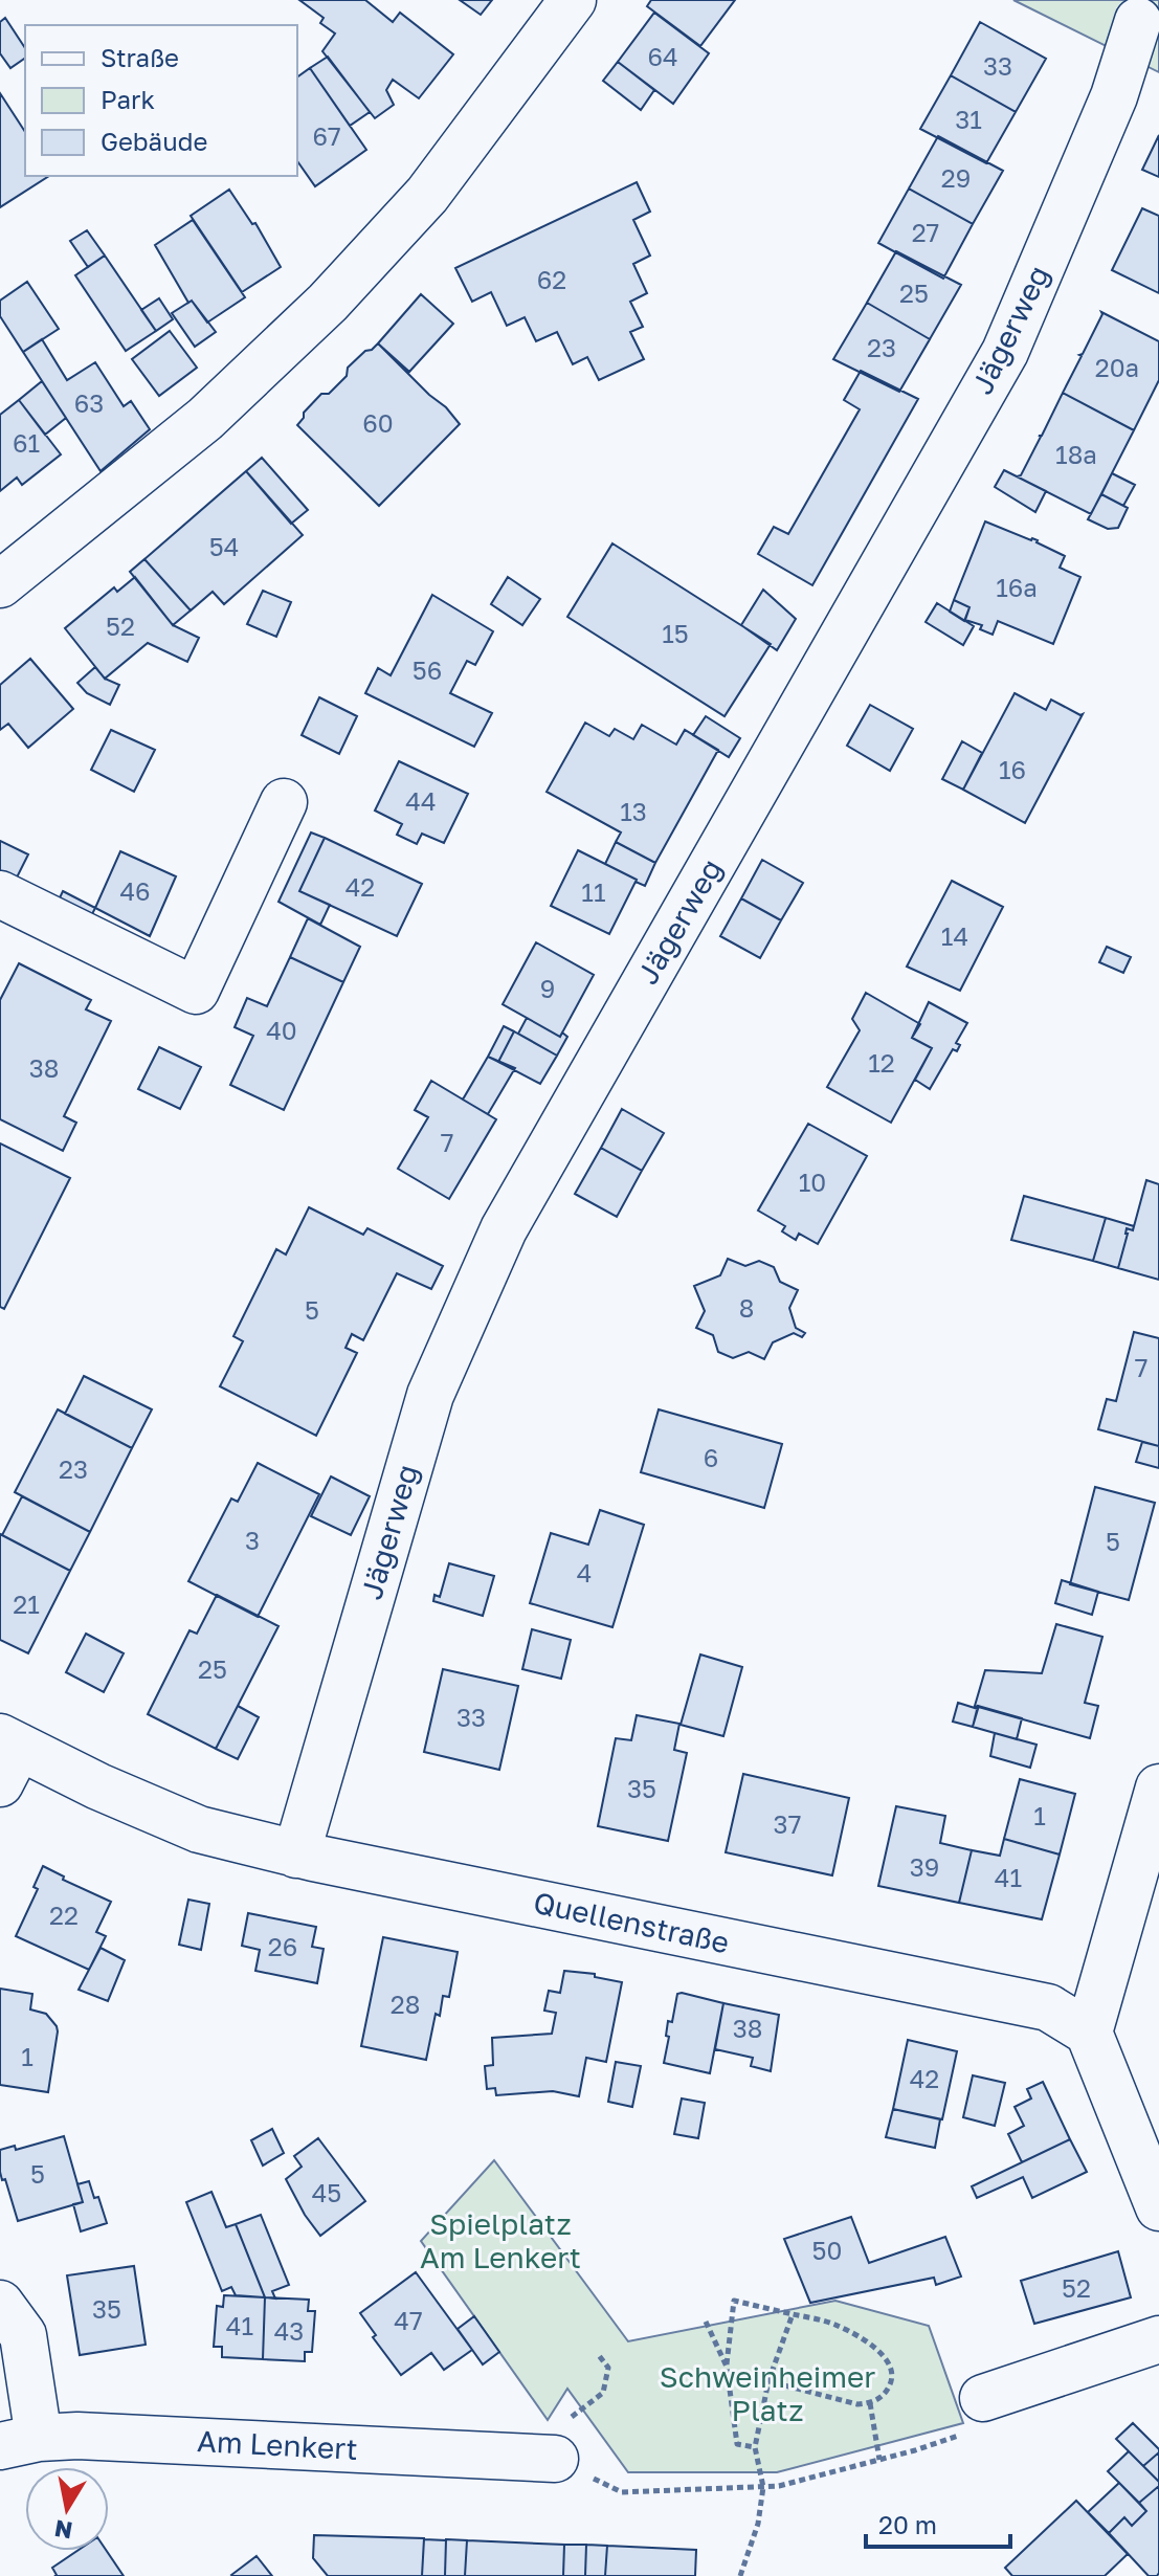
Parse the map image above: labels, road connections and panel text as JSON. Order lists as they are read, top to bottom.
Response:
{
  "streets": {
    "street": ["Jägerweg", "Quellenstraße", "Am Lenkert"]
  },
  "crossings": [
    ["Jägerweg", "Quellenstraße"]
  ],
  "parks": ["Spielplatz Am Lenkert", "Schweinheimer Platz"],
  "house_numbers": [
    "64",
    "33",
    "31",
    "67",
    "29",
    "27",
    "62",
    "25",
    "23",
    "20a",
    "63",
    "60",
    "61",
    "18a",
    "54",
    "16a",
    "52",
    "15",
    "56",
    "16",
    "44",
    "13",
    "42",
    "46",
    "11",
    "14",
    "9",
    "40",
    "12",
    "38",
    "7",
    "10",
    "8",
    "5",
    "7",
    "6",
    "23",
    "3",
    "5",
    "4",
    "21",
    "25",
    "33",
    "35",
    "1",
    "37",
    "39",
    "41",
    "22",
    "26",
    "28",
    "38",
    "1",
    "42",
    "5",
    "45",
    "50",
    "52",
    "35",
    "47",
    "41",
    "43"
  ],
  "legend": ["Straße", "Park", "Gebäude"],
  "scale_bar": "20 m",
  "north": "bottom"
}
